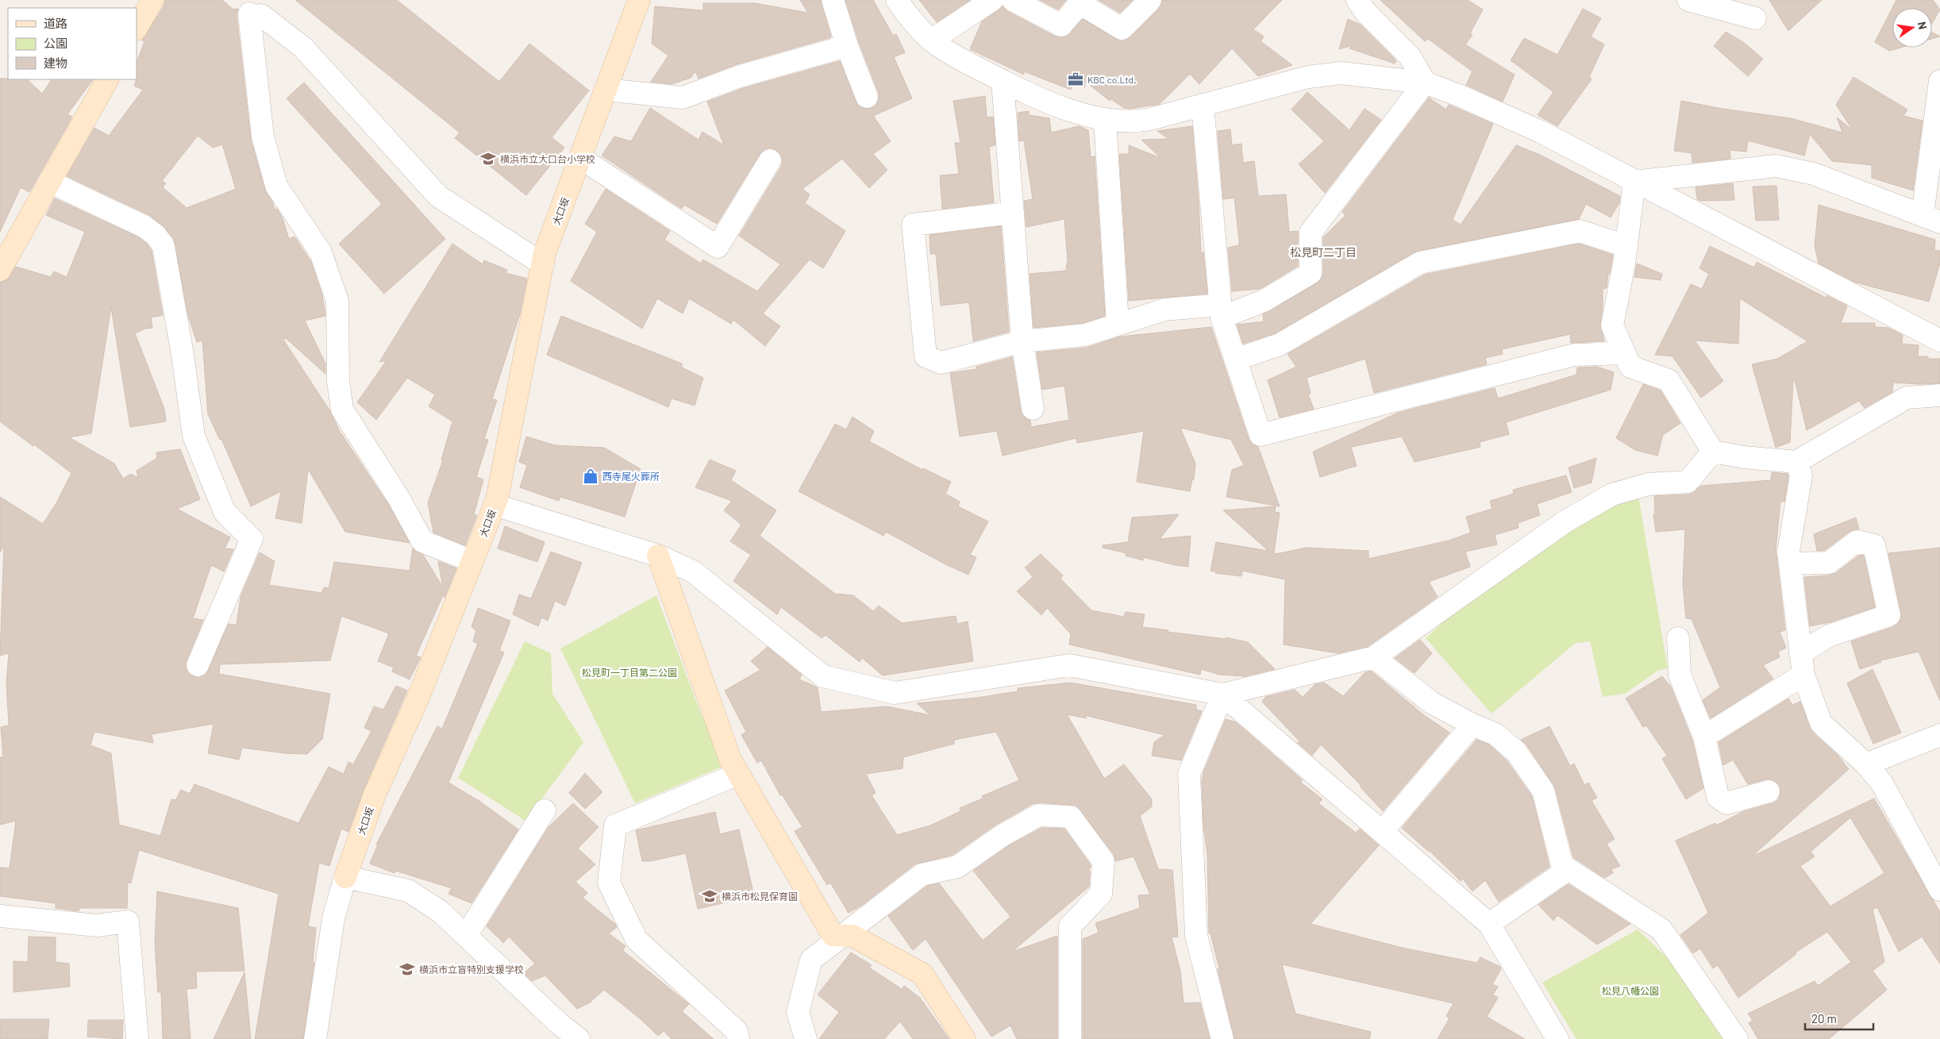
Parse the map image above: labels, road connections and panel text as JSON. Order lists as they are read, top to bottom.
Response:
{
  "streets": {
    "street": ["大口坂"]
  },
  "districts": ["松見町二丁目"],
  "parks": ["松見町一丁目第二公園", "松見八幡公園"],
  "places": {
    "office": ["KBC co.Ltd."],
    "school or university": ["横浜市立大口台小学校", "横浜市松見保育園", "横浜市立盲特別支援学校"],
    "shop": ["西寺尾火葬所"]
  },
  "legend": ["道路", "公園", "建物"],
  "scale_bar": "20 m",
  "north": "right"
}
